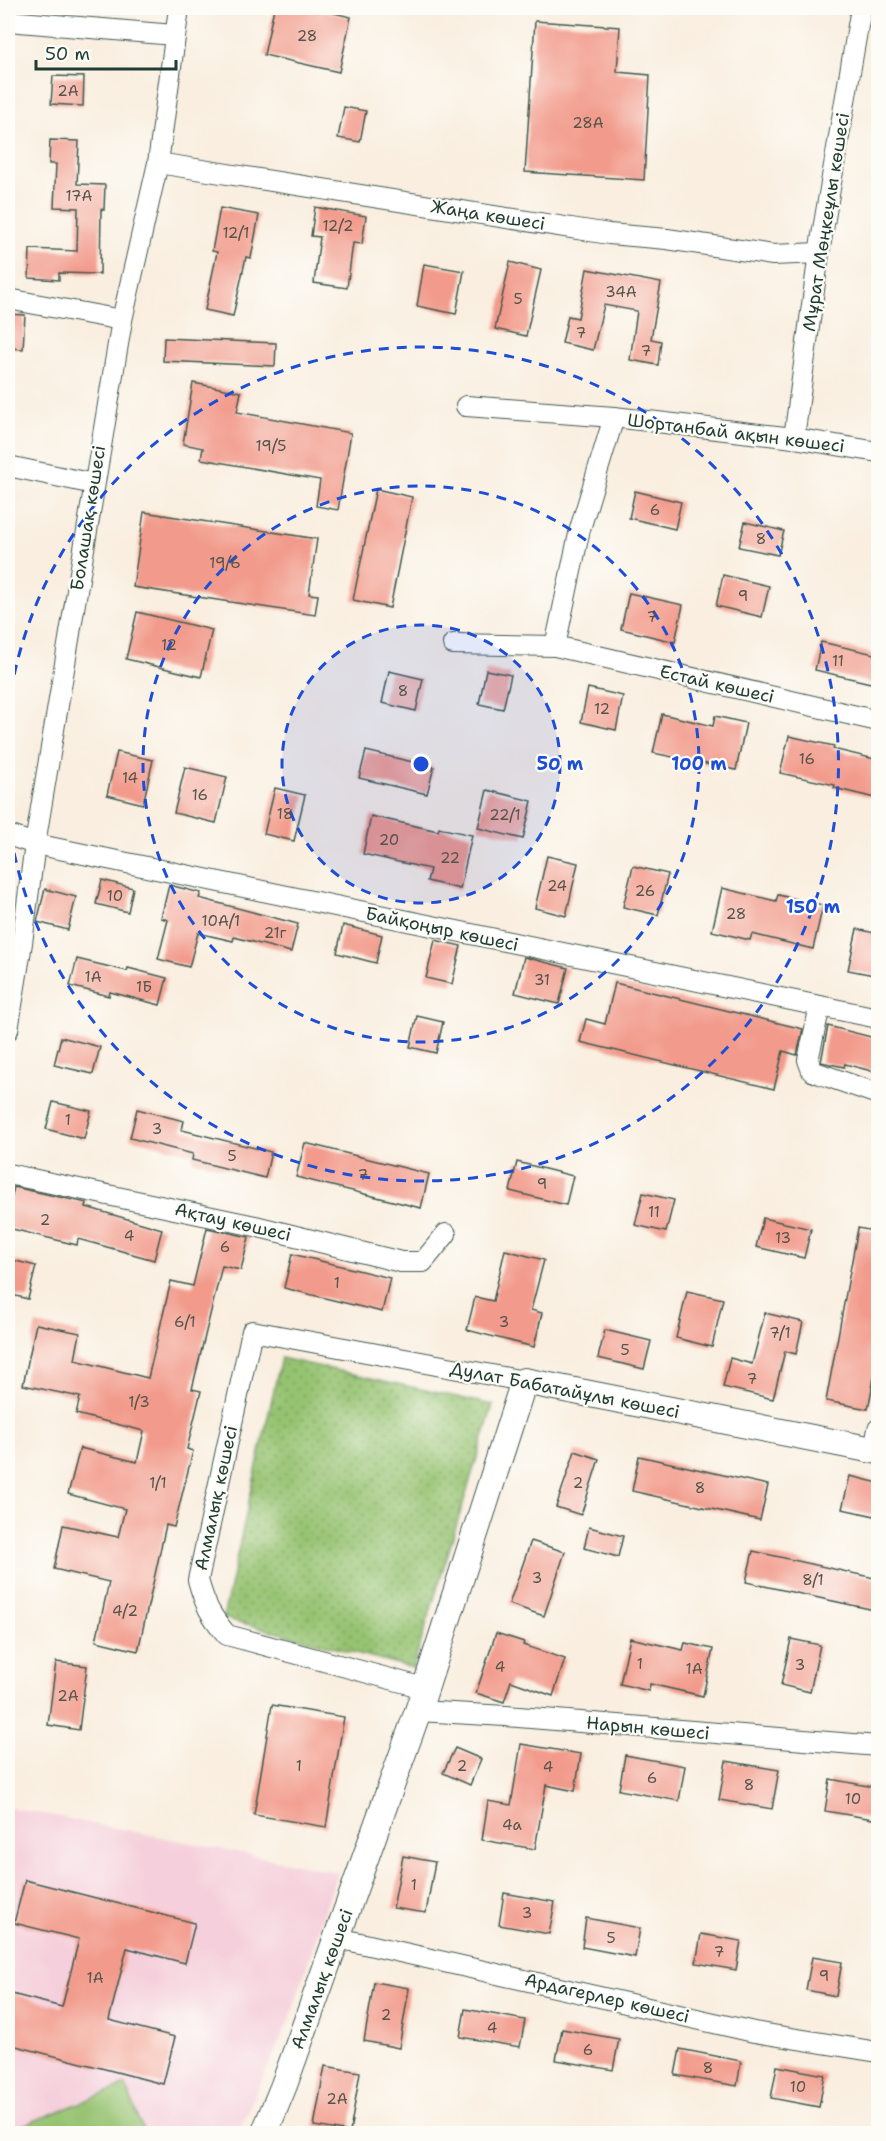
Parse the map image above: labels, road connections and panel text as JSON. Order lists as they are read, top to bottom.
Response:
{
  "streets": {
    "street": [
      "Жаңа көшесі",
      "Мұрат Мөңкеұлы көшесі",
      "Шортанбай ақын көшесі",
      "Болашақ көшесі",
      "Естай көшесі",
      "Байқоңыр көшесі",
      "Ақтау көшесі",
      "Дулат Бабатайұлы көшесі",
      "Алмалық көшесі",
      "Нарын көшесі",
      "Ардагерлер көшесі"
    ]
  },
  "crossings": [
    ["Жаңа көшесі", "Мұрат Мөңкеұлы көшесі"],
    ["Жаңа көшесі", "Болашақ көшесі"],
    ["Мұрат Мөңкеұлы көшесі", "Шортанбай ақын көшесі"],
    ["Шортанбай ақын көшесі", "Естай көшесі"],
    ["Болашақ көшесі", "Байқоңыр көшесі"],
    ["Дулат Бабатайұлы көшесі", "Алмалық көшесі"],
    ["Алмалық көшесі", "Нарын көшесі"],
    ["Алмалық көшесі", "Ардагерлер көшесі"]
  ],
  "house_numbers": [
    "28",
    "2А",
    "28А",
    "17А",
    "12/2",
    "12/1",
    "34А",
    "5",
    "7",
    "7",
    "19/5",
    "6",
    "8",
    "19/6",
    "9",
    "7",
    "12",
    "11",
    "8",
    "12",
    "16",
    "14",
    "16",
    "18",
    "22/1",
    "20",
    "22",
    "24",
    "26",
    "10",
    "28",
    "10А/1",
    "21г",
    "1А",
    "31",
    "1Б",
    "1",
    "3",
    "5",
    "7",
    "9",
    "11",
    "2",
    "4",
    "13",
    "6",
    "1",
    "6/1",
    "3",
    "7/1",
    "5",
    "7",
    "1/3",
    "1/1",
    "2",
    "8",
    "3",
    "8/1",
    "4/2",
    "1",
    "3",
    "4",
    "1А",
    "2А",
    "1",
    "2",
    "4",
    "6",
    "8",
    "10",
    "4а",
    "1",
    "3",
    "5",
    "7",
    "9",
    "1А",
    "2",
    "4",
    "6",
    "8",
    "10",
    "2А"
  ],
  "scale_bar": "50 m",
  "rings": ["50 m", "100 m", "150 m"]
}
